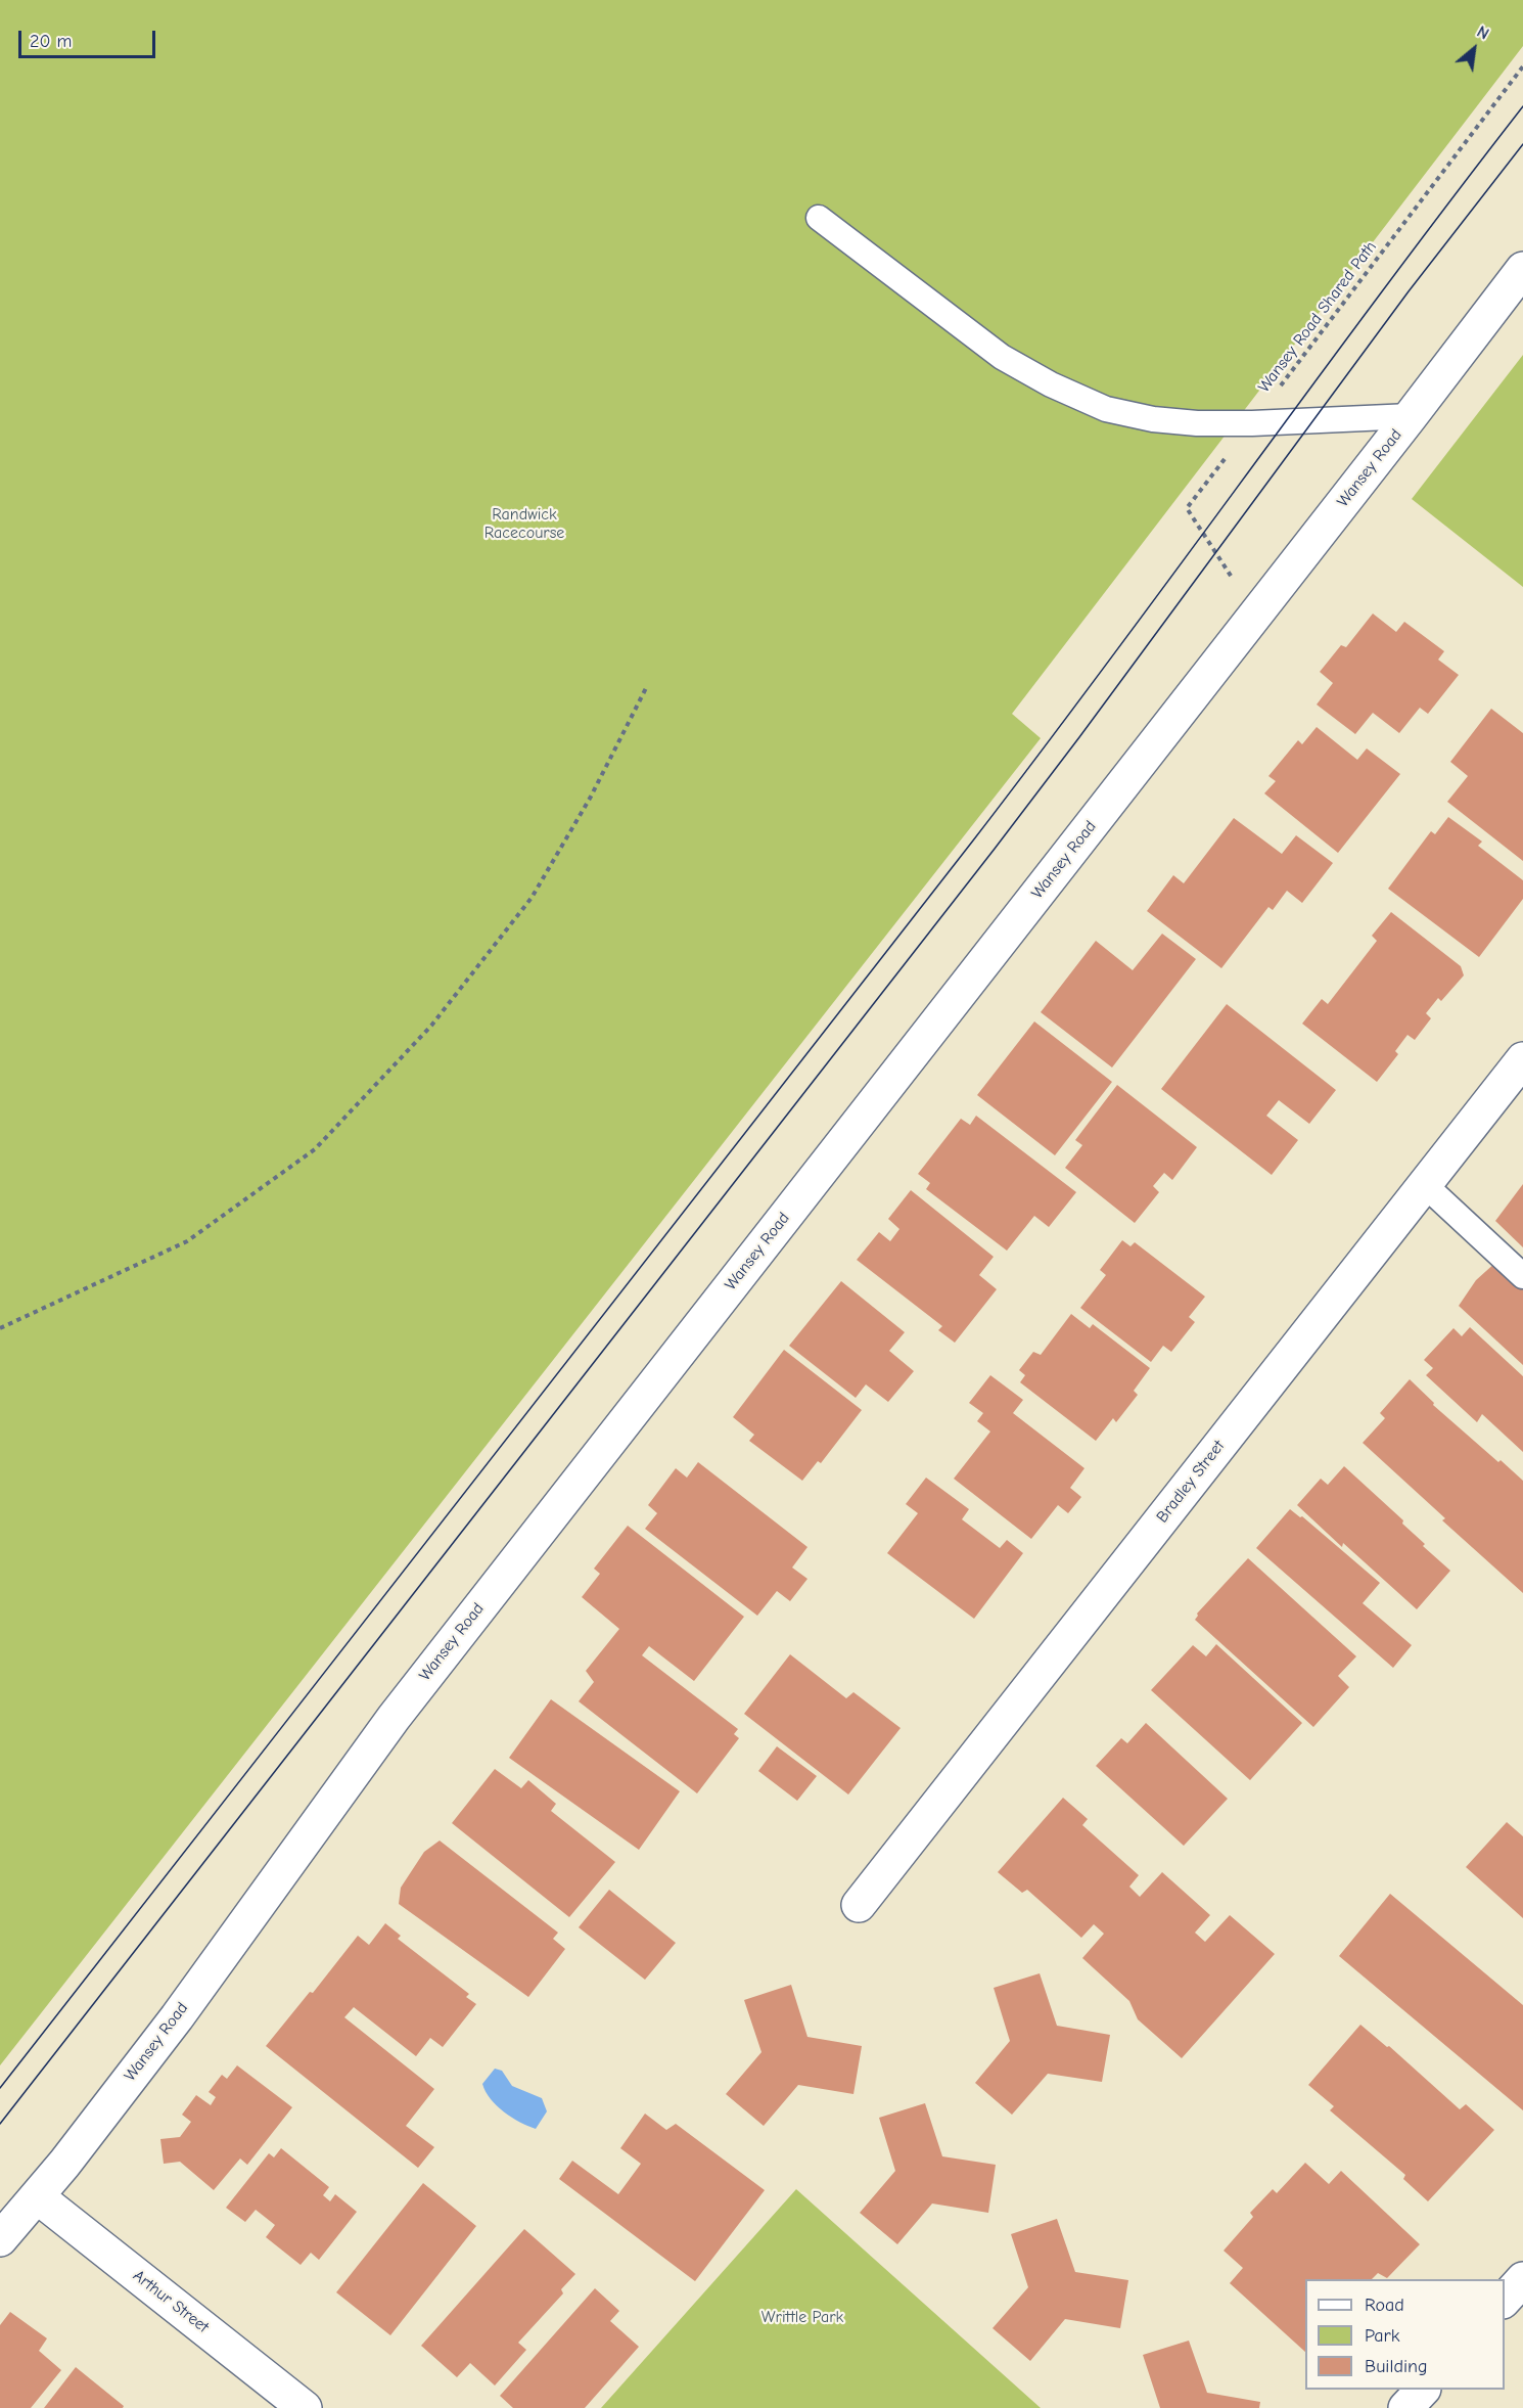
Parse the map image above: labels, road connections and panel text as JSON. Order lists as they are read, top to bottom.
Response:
{
  "streets": {
    "street": ["Wansey Road", "Bradley Street", "Arthur Street"],
    "path": ["Wansey Road Shared Path"]
  },
  "crossings": [
    ["Wansey Road", "Arthur Street"]
  ],
  "parks": ["Randwick Racecourse", "Writtle Park"],
  "legend": ["Road", "Park", "Building"],
  "scale_bar": "20 m",
  "north": "top right"
}
